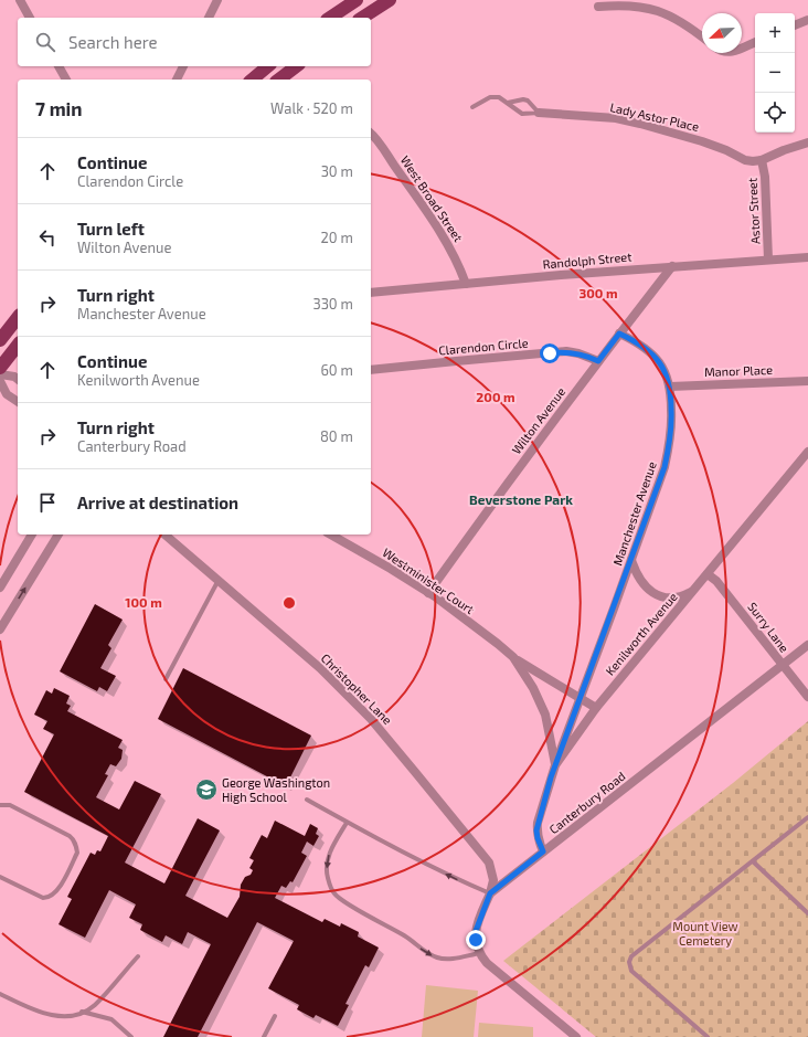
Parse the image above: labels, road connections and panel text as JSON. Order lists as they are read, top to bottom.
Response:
{
  "streets": {
    "street": [
      "Lady Astor Place",
      "West Broad Street",
      "Astor Street",
      "Randolph Street",
      "Clarendon Circle",
      "Manor Place",
      "Wilton Avenue",
      "Manchester Avenue",
      "Westminister Court",
      "Surry Lane",
      "Kenilworth Avenue",
      "Christopher Lane",
      "Canterbury Road"
    ]
  },
  "crossings": [
    ["Lady Astor Place", "Astor Street"],
    ["West Broad Street", "Randolph Street"],
    ["Astor Street", "Randolph Street"],
    ["Randolph Street", "Wilton Avenue"],
    ["Clarendon Circle", "Wilton Avenue"],
    ["Manor Place", "Manchester Avenue"],
    ["Wilton Avenue", "Manchester Avenue"],
    ["Wilton Avenue", "Westminister Court"],
    ["Manchester Avenue", "Westminister Court"],
    ["Manchester Avenue", "Kenilworth Avenue"],
    ["Westminister Court", "Kenilworth Avenue"],
    ["Surry Lane", "Kenilworth Avenue"],
    ["Surry Lane", "Canterbury Road"],
    ["Kenilworth Avenue", "Canterbury Road"],
    ["Christopher Lane", "Canterbury Road"]
  ],
  "districts": ["Beverstone Park"],
  "parks": ["Mount View Cemetery"],
  "places": {
    "school or university": ["George Washington High School"]
  },
  "north": "bottom left",
  "page": {
    "map_buttons": ["+", "−"],
    "search": "Search here",
    "heading": ["7 min", "Walk · 520 m"],
    "list": [
      ["Continue", "Clarendon Circle", "30 m"],
      ["Turn left", "Wilton Avenue", "20 m"],
      ["Turn right", "Manchester Avenue", "330 m"],
      ["Continue", "Kenilworth Avenue", "60 m"],
      ["Turn right", "Canterbury Road", "80 m"],
      "Arrive at destination"
    ]
  },
  "rings": ["300 m", "200 m", "100 m"]
}
